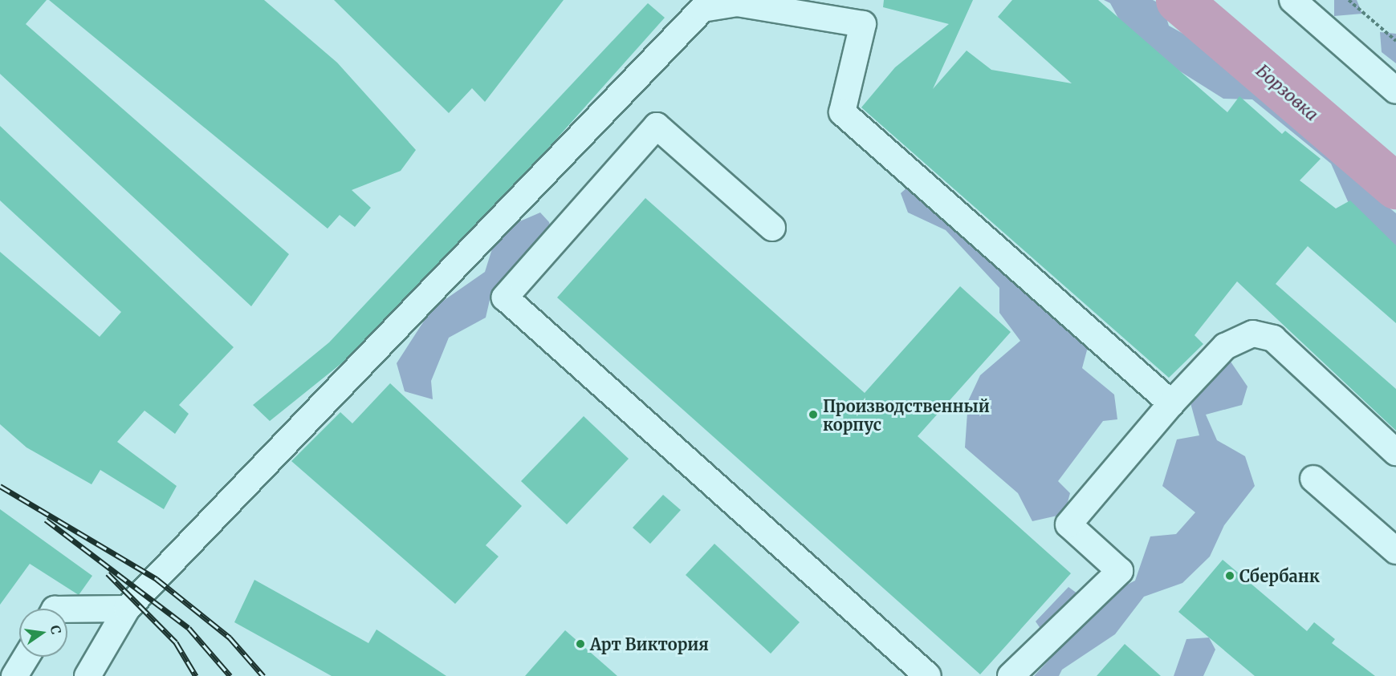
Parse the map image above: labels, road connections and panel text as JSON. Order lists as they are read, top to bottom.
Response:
{
  "water": ["Борзовка"],
  "places": ["Производственный корпус", "Сбербанк", "Арт Виктория"],
  "north": "right"
}
